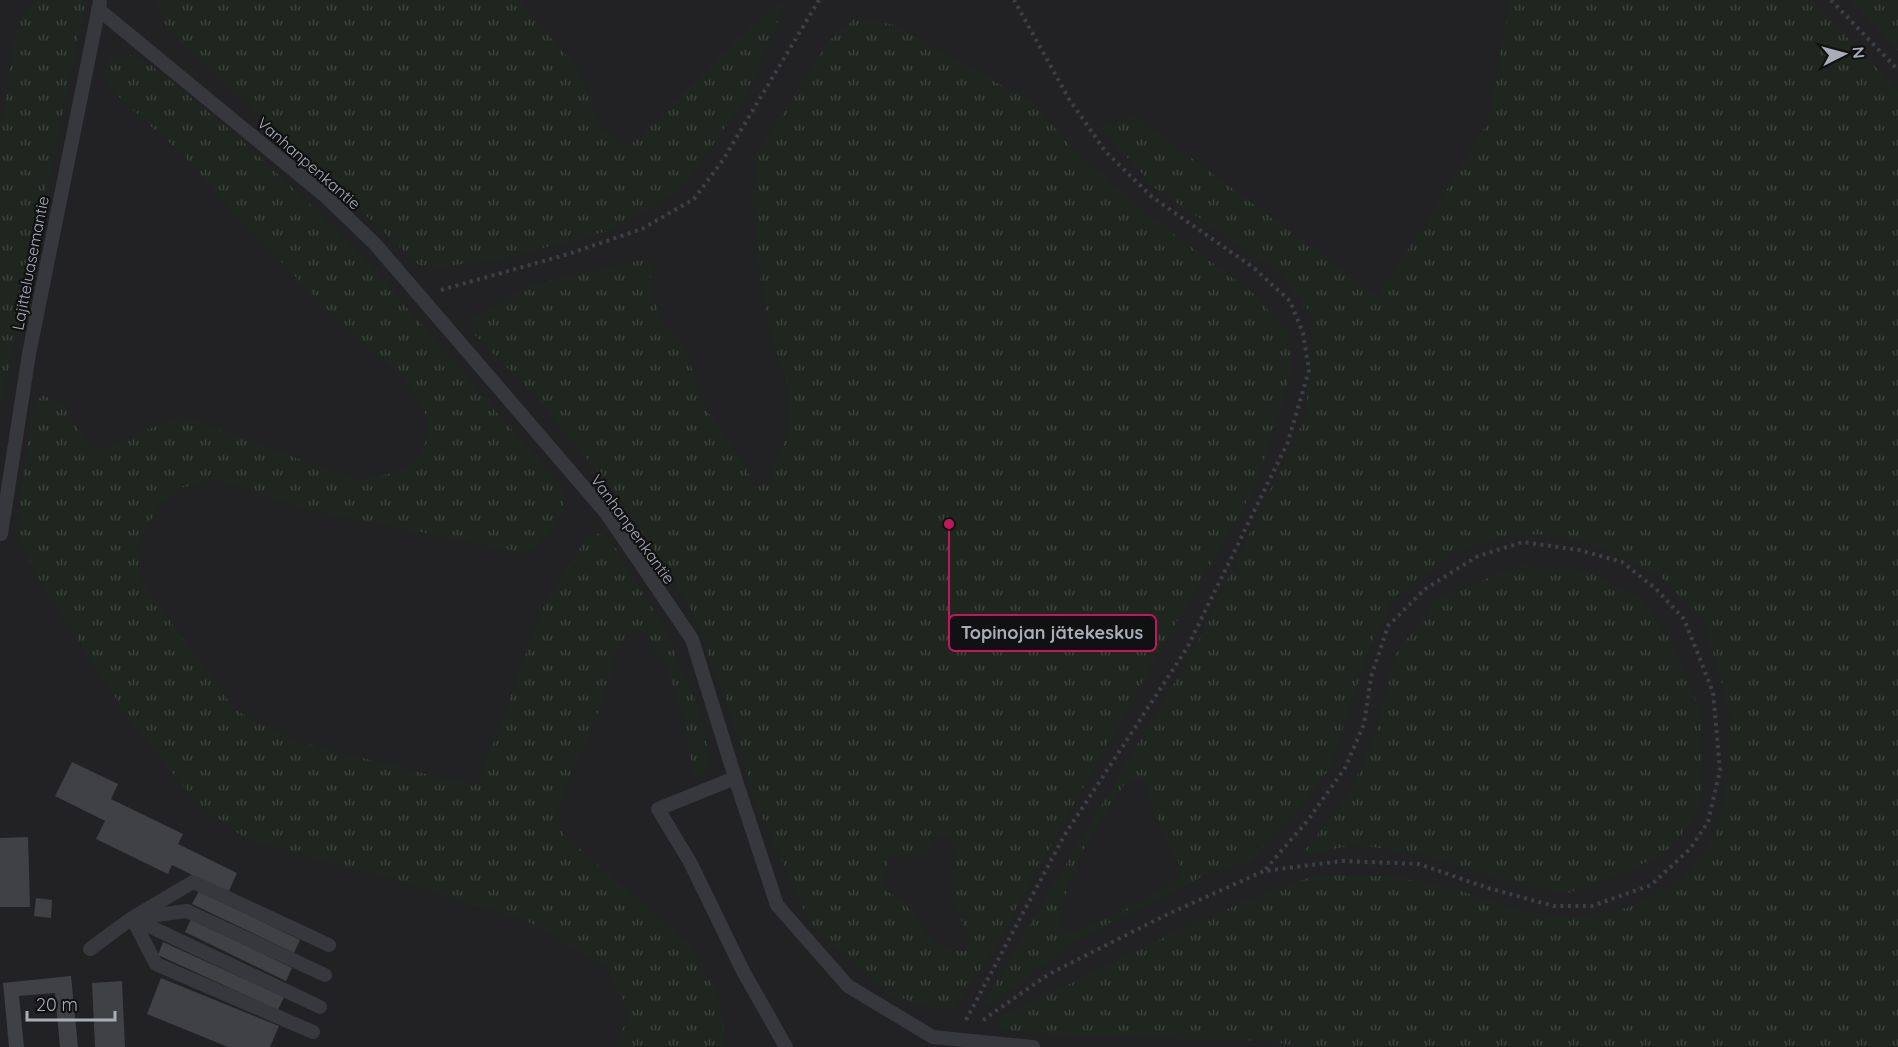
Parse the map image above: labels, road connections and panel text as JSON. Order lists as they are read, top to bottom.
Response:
{
  "streets": {
    "lane": ["Vanhanpenkantie", "Lajitteluasemantie"]
  },
  "crossings": [
    ["Vanhanpenkantie", "Lajitteluasemantie"]
  ],
  "places": ["Topinojan jätekeskus"],
  "scale_bar": "20 m",
  "north": "right"
}
